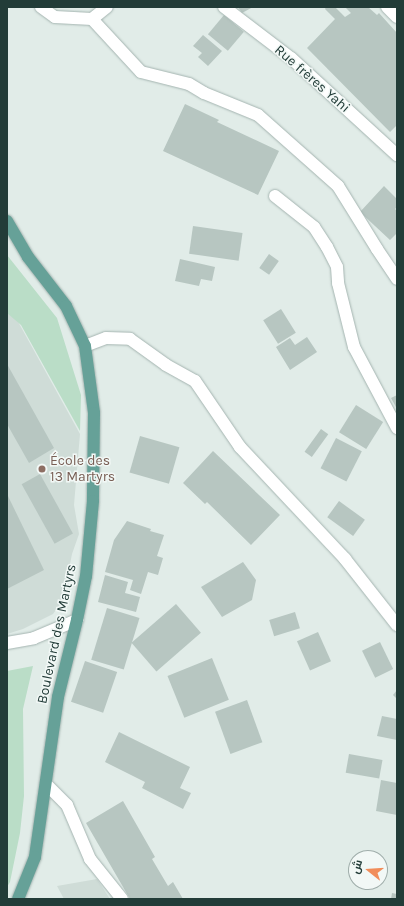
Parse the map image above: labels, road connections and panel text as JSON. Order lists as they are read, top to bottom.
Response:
{
  "streets": {
    "main road": ["Boulevard des Martyrs"],
    "street": ["Rue frères Yahi"]
  },
  "places": ["École des 13 Martyrs"],
  "north": "left"
}
